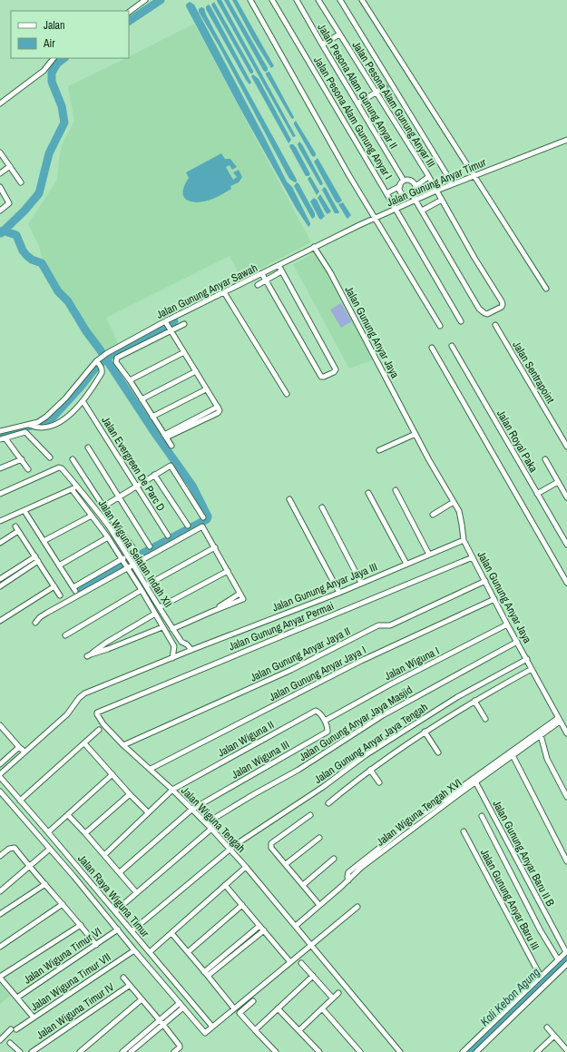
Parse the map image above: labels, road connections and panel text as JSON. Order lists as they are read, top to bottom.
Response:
{
  "streets": {
    "street": [
      "Jalan Pesona Alam Gunung Anyar II",
      "Jalan Pesona Alam Gunung Anyar III",
      "Jalan Pesona Alam Gunung Anyar I",
      "Jalan Gunung Anyar Timur",
      "Jalan Gunung Anyar Sawah",
      "Jalan Gunung Anyar Jaya",
      "Jalan Sentrapoint",
      "Jalan Royal Paka",
      "Jalan Evergreen De Parc D",
      "Jalan Wiguna Selatan Indah XII",
      "Jalan Gunung Anyar Jaya III",
      "Jalan Gunung Anyar Permai",
      "Jalan Gunung Anyar Jaya II",
      "Jalan Wiguna I",
      "Jalan Gunung Anyar Jaya I",
      "Jalan Gunung Anyar Jaya Masjid",
      "Jalan Wiguna II",
      "Jalan Gunung Anyar Jaya Tengah",
      "Jalan Wiguna III",
      "Jalan Wiguna Tengah XVI",
      "Jalan Wiguna Tengah",
      "Jalan Gunung Anyar Baru II B",
      "Jalan Raya Wiguna Timur",
      "Jalan Gunung Anyar Baru III",
      "Jalan Wiguna Timur VI",
      "Jalan Wiguna Timur VII",
      "Jalan Wiguna Timur IV"
    ]
  },
  "crossings": [
    ["Jalan Pesona Alam Gunung Anyar III", "Jalan Gunung Anyar Timur"],
    ["Jalan Pesona Alam Gunung Anyar I", "Jalan Gunung Anyar Timur"],
    ["Jalan Gunung Anyar Timur", "Jalan Gunung Anyar Sawah"],
    ["Jalan Gunung Anyar Timur", "Jalan Gunung Anyar Jaya"],
    ["Jalan Gunung Anyar Sawah", "Jalan Gunung Anyar Jaya"],
    ["Jalan Gunung Anyar Jaya", "Jalan Gunung Anyar Jaya III"],
    ["Jalan Gunung Anyar Jaya", "Jalan Gunung Anyar Permai"],
    ["Jalan Gunung Anyar Jaya", "Jalan Gunung Anyar Jaya II"],
    ["Jalan Gunung Anyar Jaya", "Jalan Wiguna I"],
    ["Jalan Gunung Anyar Jaya", "Jalan Gunung Anyar Jaya I"],
    ["Jalan Gunung Anyar Jaya", "Jalan Gunung Anyar Jaya Masjid"],
    ["Jalan Gunung Anyar Jaya", "Jalan Gunung Anyar Jaya Tengah"],
    ["Jalan Gunung Anyar Jaya", "Jalan Wiguna Tengah XVI"],
    ["Jalan Wiguna Selatan Indah XII", "Jalan Gunung Anyar Jaya III"],
    ["Jalan Gunung Anyar Jaya III", "Jalan Raya Wiguna Timur"],
    ["Jalan Gunung Anyar Permai", "Jalan Wiguna Tengah"],
    ["Jalan Gunung Anyar Jaya II", "Jalan Wiguna Tengah"],
    ["Jalan Wiguna I", "Jalan Wiguna II"],
    ["Jalan Wiguna I", "Jalan Wiguna III"],
    ["Jalan Gunung Anyar Jaya I", "Jalan Wiguna Tengah"],
    ["Jalan Gunung Anyar Jaya Masjid", "Jalan Wiguna Tengah"],
    ["Jalan Wiguna II", "Jalan Wiguna III"],
    ["Jalan Wiguna II", "Jalan Wiguna Tengah"],
    ["Jalan Gunung Anyar Jaya Tengah", "Jalan Wiguna Tengah"],
    ["Jalan Gunung Anyar Jaya Tengah", "Jalan Raya Wiguna Timur"],
    ["Jalan Wiguna III", "Jalan Wiguna Tengah"],
    ["Jalan Wiguna Tengah XVI", "Jalan Wiguna Tengah"],
    ["Jalan Wiguna Tengah XVI", "Jalan Gunung Anyar Baru II B"],
    ["Jalan Raya Wiguna Timur", "Jalan Wiguna Timur VI"],
    ["Jalan Raya Wiguna Timur", "Jalan Wiguna Timur VII"]
  ],
  "water": ["Kali Kebon Agung"],
  "legend": ["Jalan", "Air"]
}
